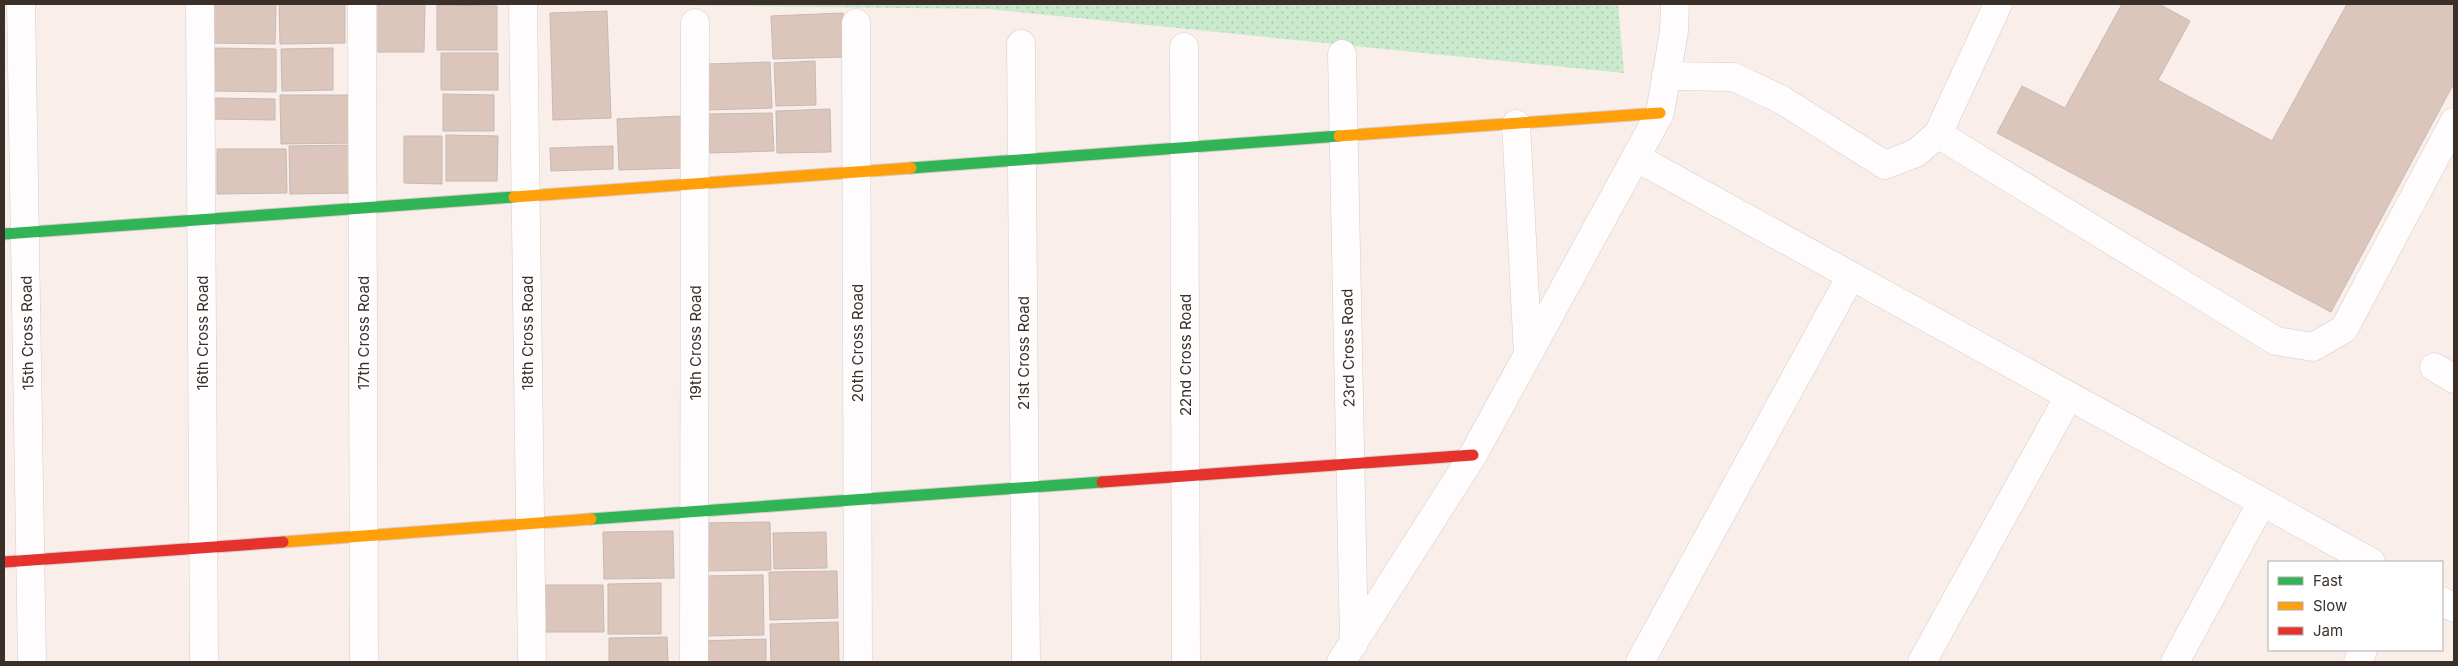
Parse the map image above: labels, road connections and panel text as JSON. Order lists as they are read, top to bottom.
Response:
{
  "streets": {
    "street": [
      "15th Cross Road",
      "16th Cross Road",
      "17th Cross Road",
      "18th Cross Road",
      "19th Cross Road",
      "20th Cross Road",
      "23rd Cross Road",
      "21st Cross Road",
      "22nd Cross Road"
    ]
  },
  "legend": ["Fast", "Slow", "Jam"]
}
